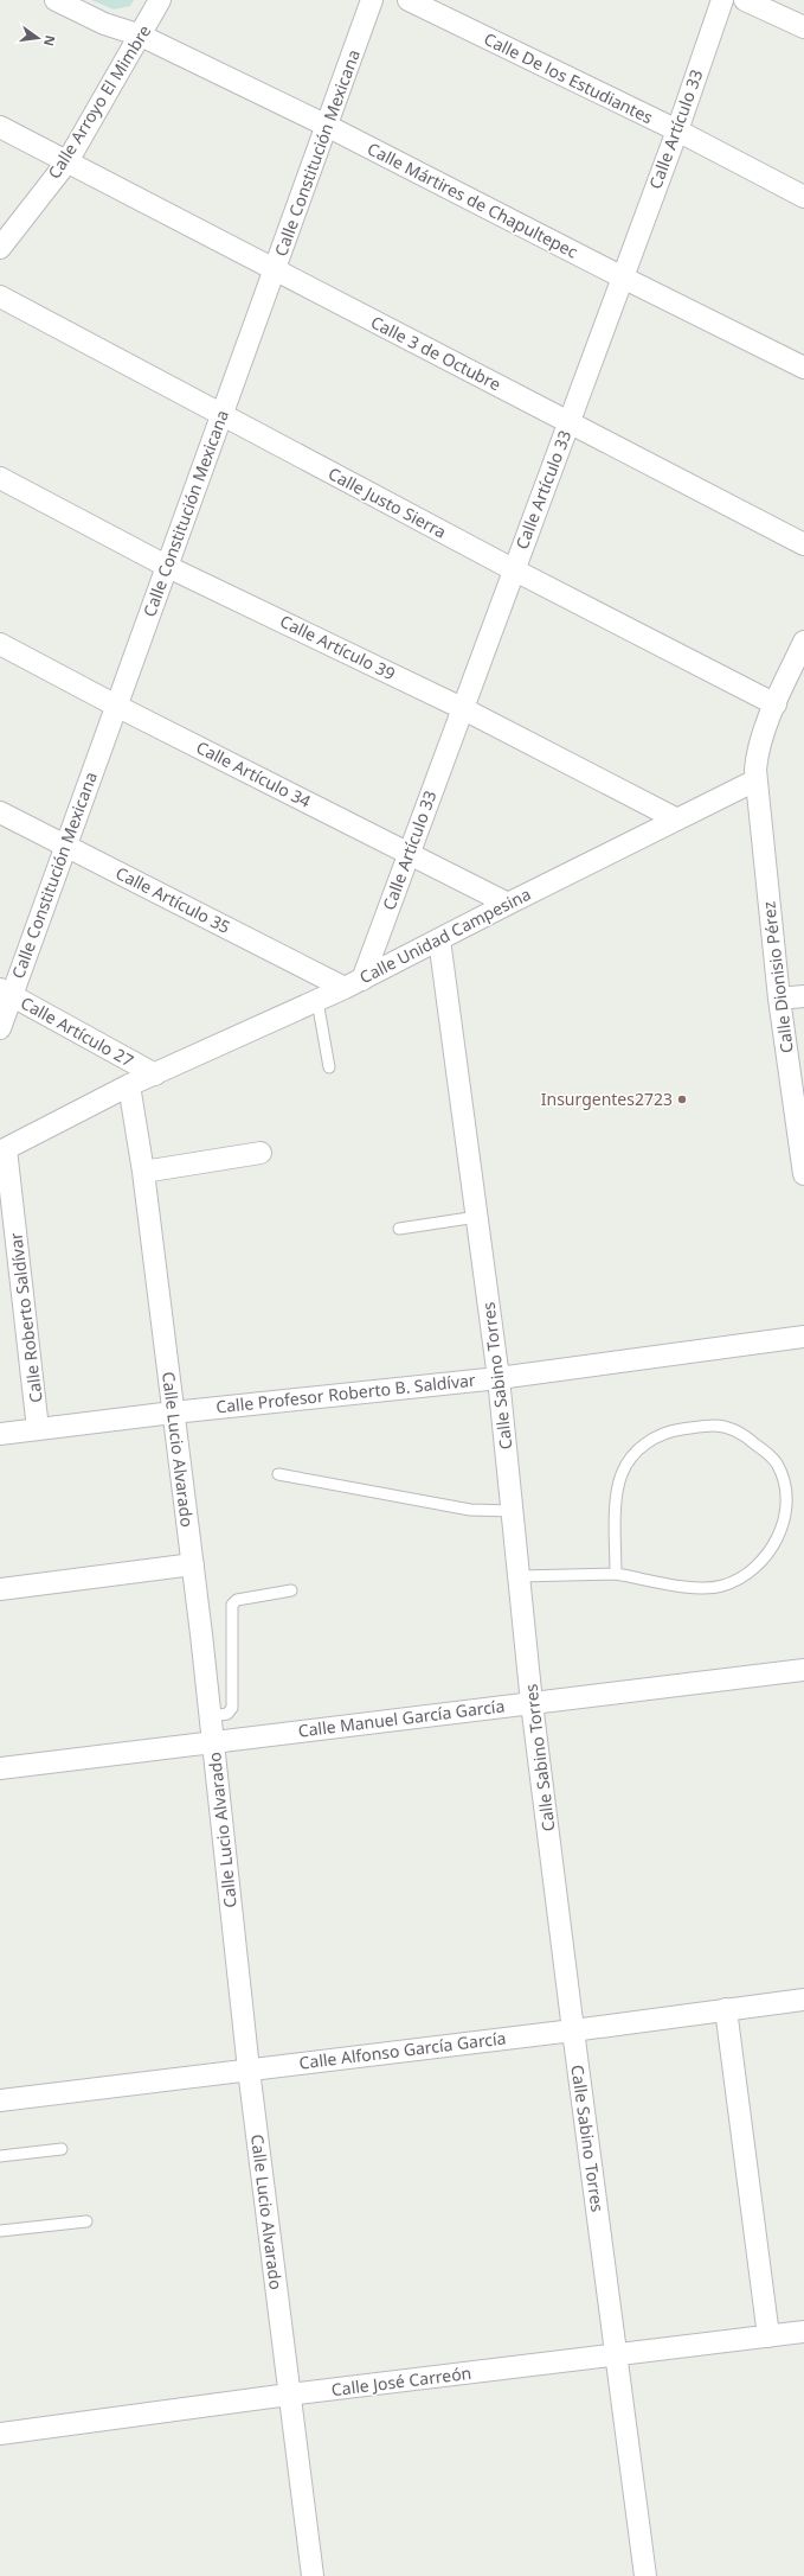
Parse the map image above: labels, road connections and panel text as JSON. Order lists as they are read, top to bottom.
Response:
{
  "streets": {
    "street": [
      "Calle De los Estudiantes",
      "Calle Arroyo El Mimbre",
      "Calle Artículo 33",
      "Calle Constitución Mexicana",
      "Calle Mártires de Chapultepec",
      "Calle 3 de Octubre",
      "Calle Justo Sierra",
      "Calle Artículo 39",
      "Calle Artículo 34",
      "Calle Artículo 35",
      "Calle Unidad Campesina",
      "Calle Dionisio Pérez",
      "Calle Artículo 27",
      "Calle Roberto Saldívar",
      "Calle Sabino Torres",
      "Calle Profesor Roberto B. Saldívar",
      "Calle Lucio Alvarado",
      "Calle Manuel García García",
      "Calle Alfonso García García",
      "Calle José Carreón"
    ]
  },
  "crossings": [
    ["Calle De los Estudiantes", "Calle Artículo 33"],
    ["Calle Arroyo El Mimbre", "Calle Mártires de Chapultepec"],
    ["Calle Arroyo El Mimbre", "Calle 3 de Octubre"],
    ["Calle Artículo 33", "Calle Mártires de Chapultepec"],
    ["Calle Artículo 33", "Calle 3 de Octubre"],
    ["Calle Artículo 33", "Calle Justo Sierra"],
    ["Calle Artículo 33", "Calle Artículo 39"],
    ["Calle Artículo 33", "Calle Artículo 34"],
    ["Calle Artículo 33", "Calle Artículo 35"],
    ["Calle Artículo 33", "Calle Unidad Campesina"],
    ["Calle Constitución Mexicana", "Calle Mártires de Chapultepec"],
    ["Calle Constitución Mexicana", "Calle 3 de Octubre"],
    ["Calle Constitución Mexicana", "Calle Justo Sierra"],
    ["Calle Constitución Mexicana", "Calle Artículo 39"],
    ["Calle Constitución Mexicana", "Calle Artículo 34"],
    ["Calle Constitución Mexicana", "Calle Artículo 35"],
    ["Calle Constitución Mexicana", "Calle Artículo 27"],
    ["Calle Artículo 39", "Calle Unidad Campesina"],
    ["Calle Artículo 34", "Calle Unidad Campesina"],
    ["Calle Artículo 35", "Calle Unidad Campesina"],
    ["Calle Unidad Campesina", "Calle Dionisio Pérez"],
    ["Calle Unidad Campesina", "Calle Artículo 27"],
    ["Calle Unidad Campesina", "Calle Roberto Saldívar"],
    ["Calle Unidad Campesina", "Calle Sabino Torres"],
    ["Calle Unidad Campesina", "Calle Lucio Alvarado"],
    ["Calle Roberto Saldívar", "Calle Profesor Roberto B. Saldívar"],
    ["Calle Sabino Torres", "Calle Profesor Roberto B. Saldívar"],
    ["Calle Sabino Torres", "Calle Manuel García García"],
    ["Calle Sabino Torres", "Calle Alfonso García García"],
    ["Calle Sabino Torres", "Calle José Carreón"],
    ["Calle Profesor Roberto B. Saldívar", "Calle Lucio Alvarado"],
    ["Calle Lucio Alvarado", "Calle Manuel García García"],
    ["Calle Lucio Alvarado", "Calle Alfonso García García"],
    ["Calle Lucio Alvarado", "Calle José Carreón"]
  ],
  "places": ["Insurgentes2723"],
  "north": "right"
}
